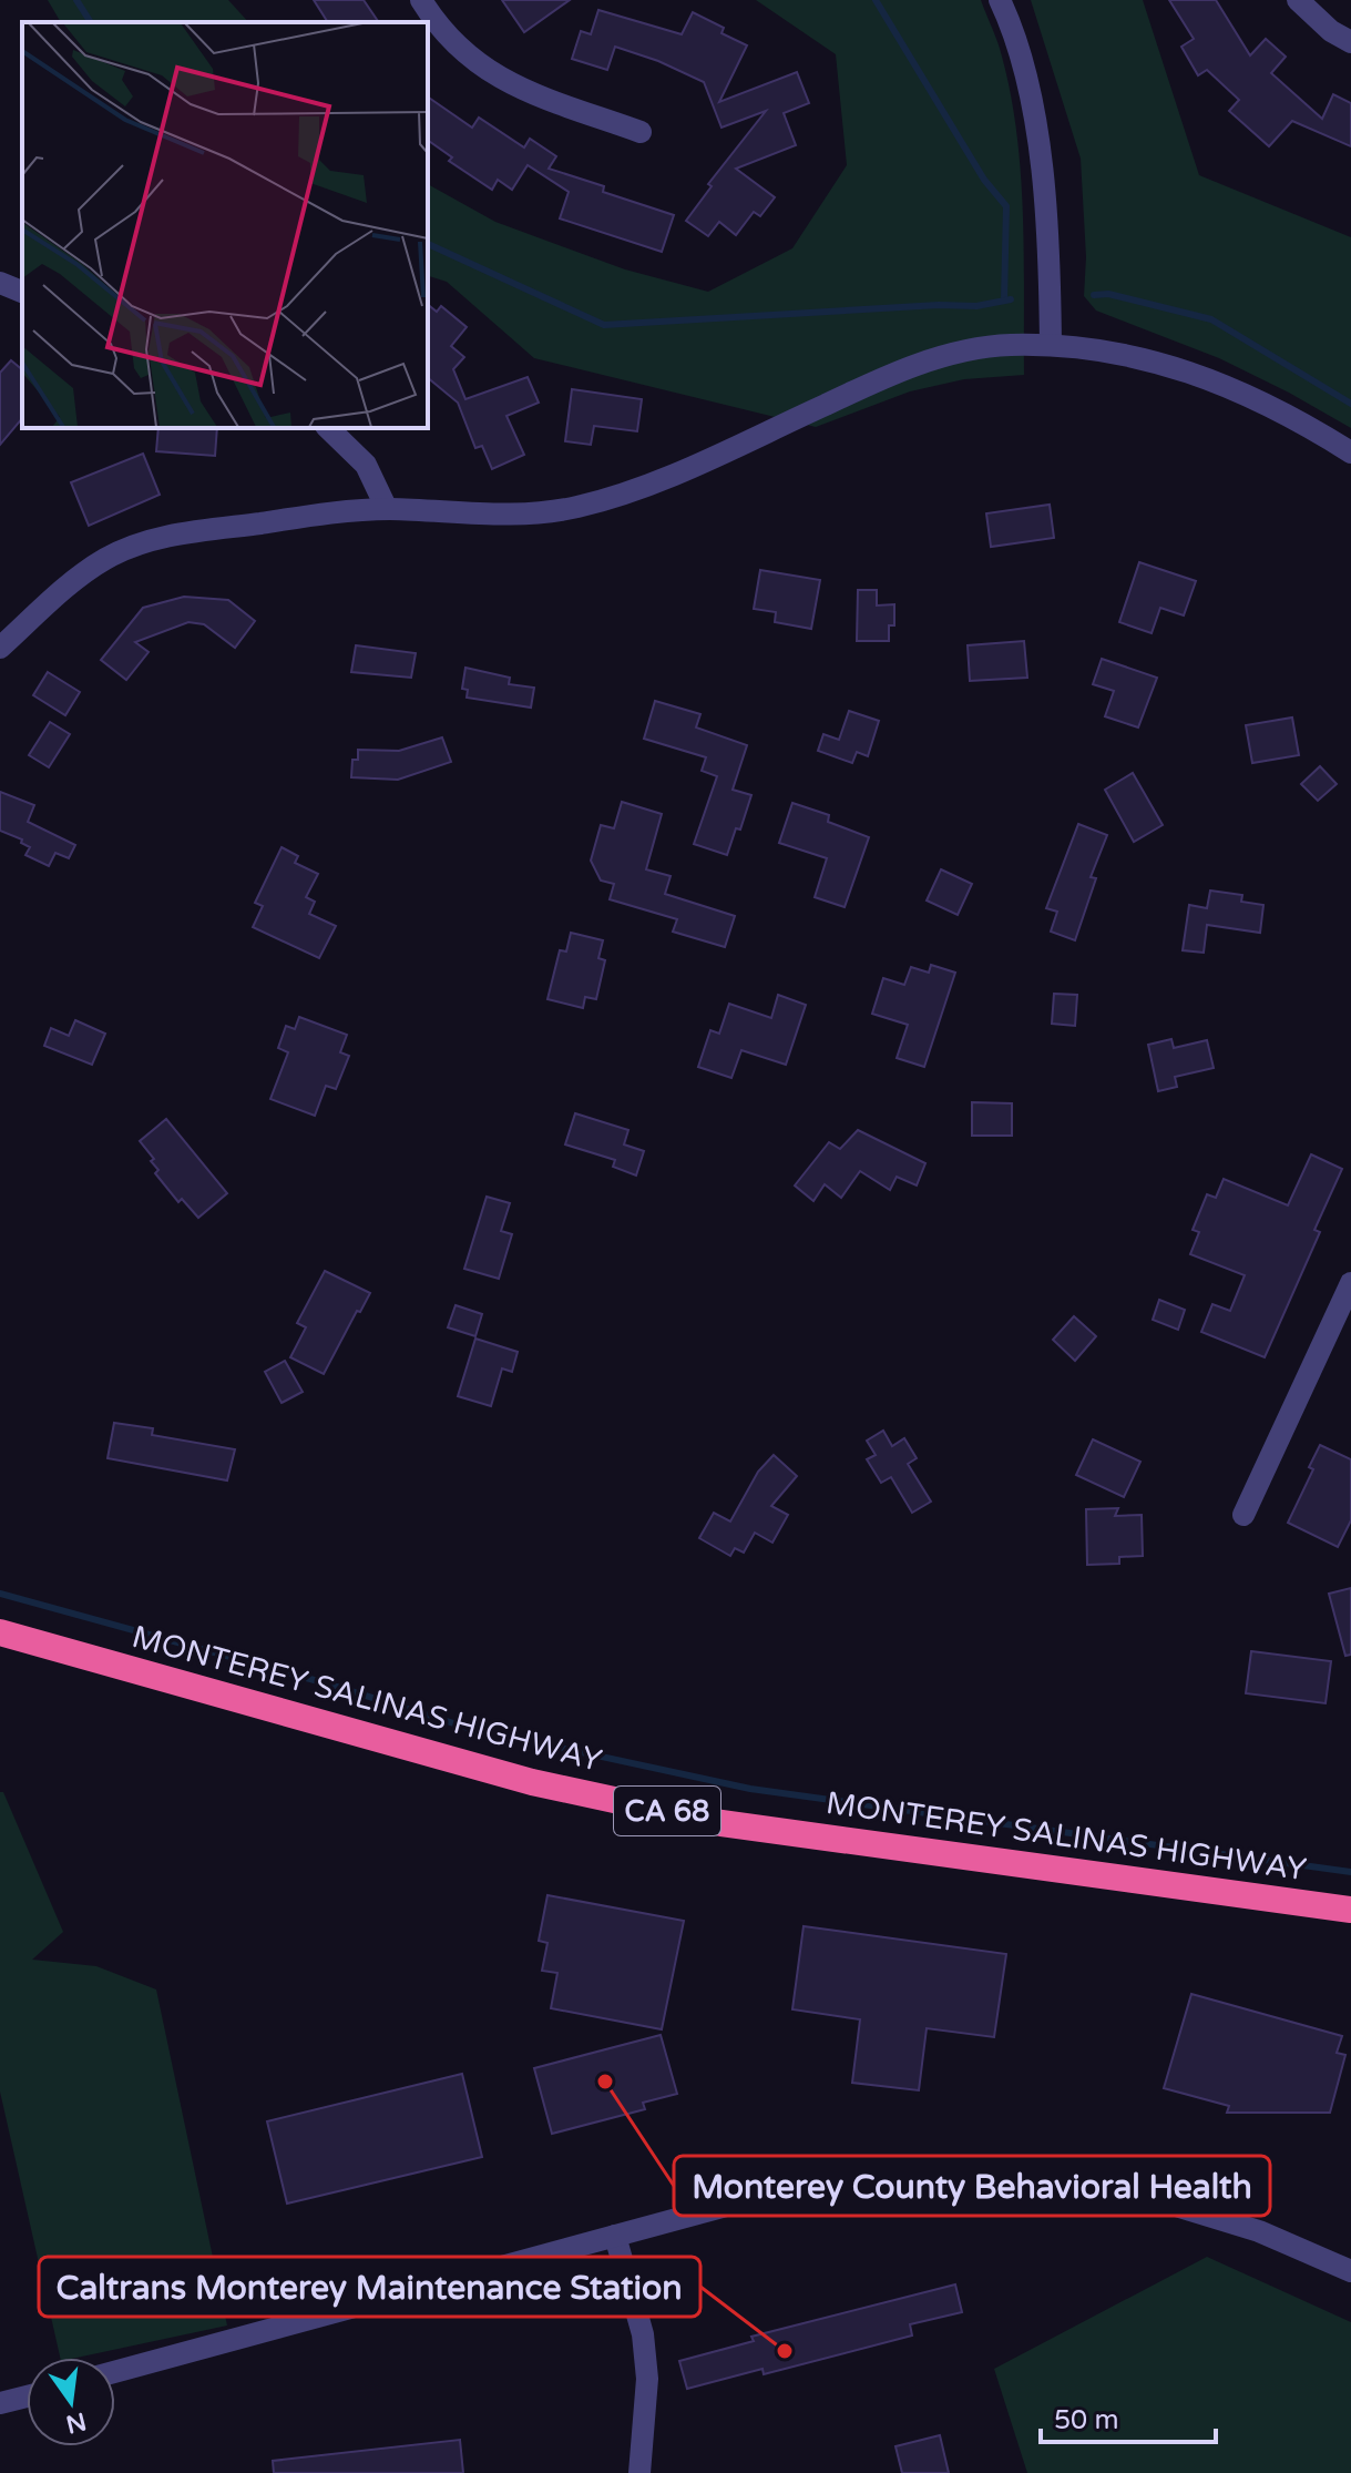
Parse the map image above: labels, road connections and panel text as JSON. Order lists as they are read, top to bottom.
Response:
{
  "streets": {
    "highway": ["MONTEREY SALINAS HIGHWAY", "CA 68"]
  },
  "places": ["Monterey County Behavioral Health", "Caltrans Monterey Maintenance Station"],
  "scale_bar": "50 m",
  "north": "bottom"
}
